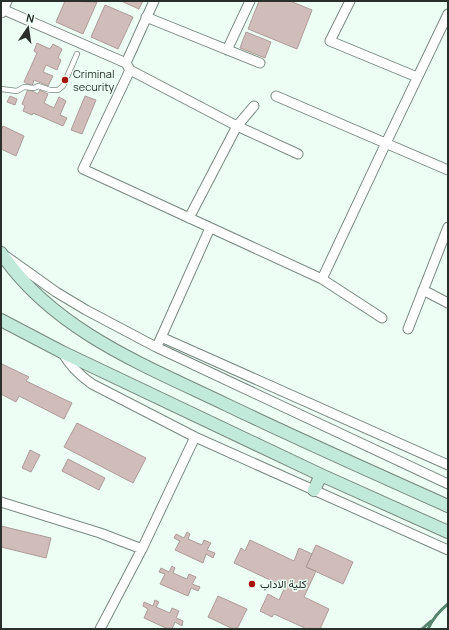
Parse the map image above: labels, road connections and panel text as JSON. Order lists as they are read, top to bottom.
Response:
{
  "places": ["Criminal security", "كلية الاداب"],
  "north": "top"
}
